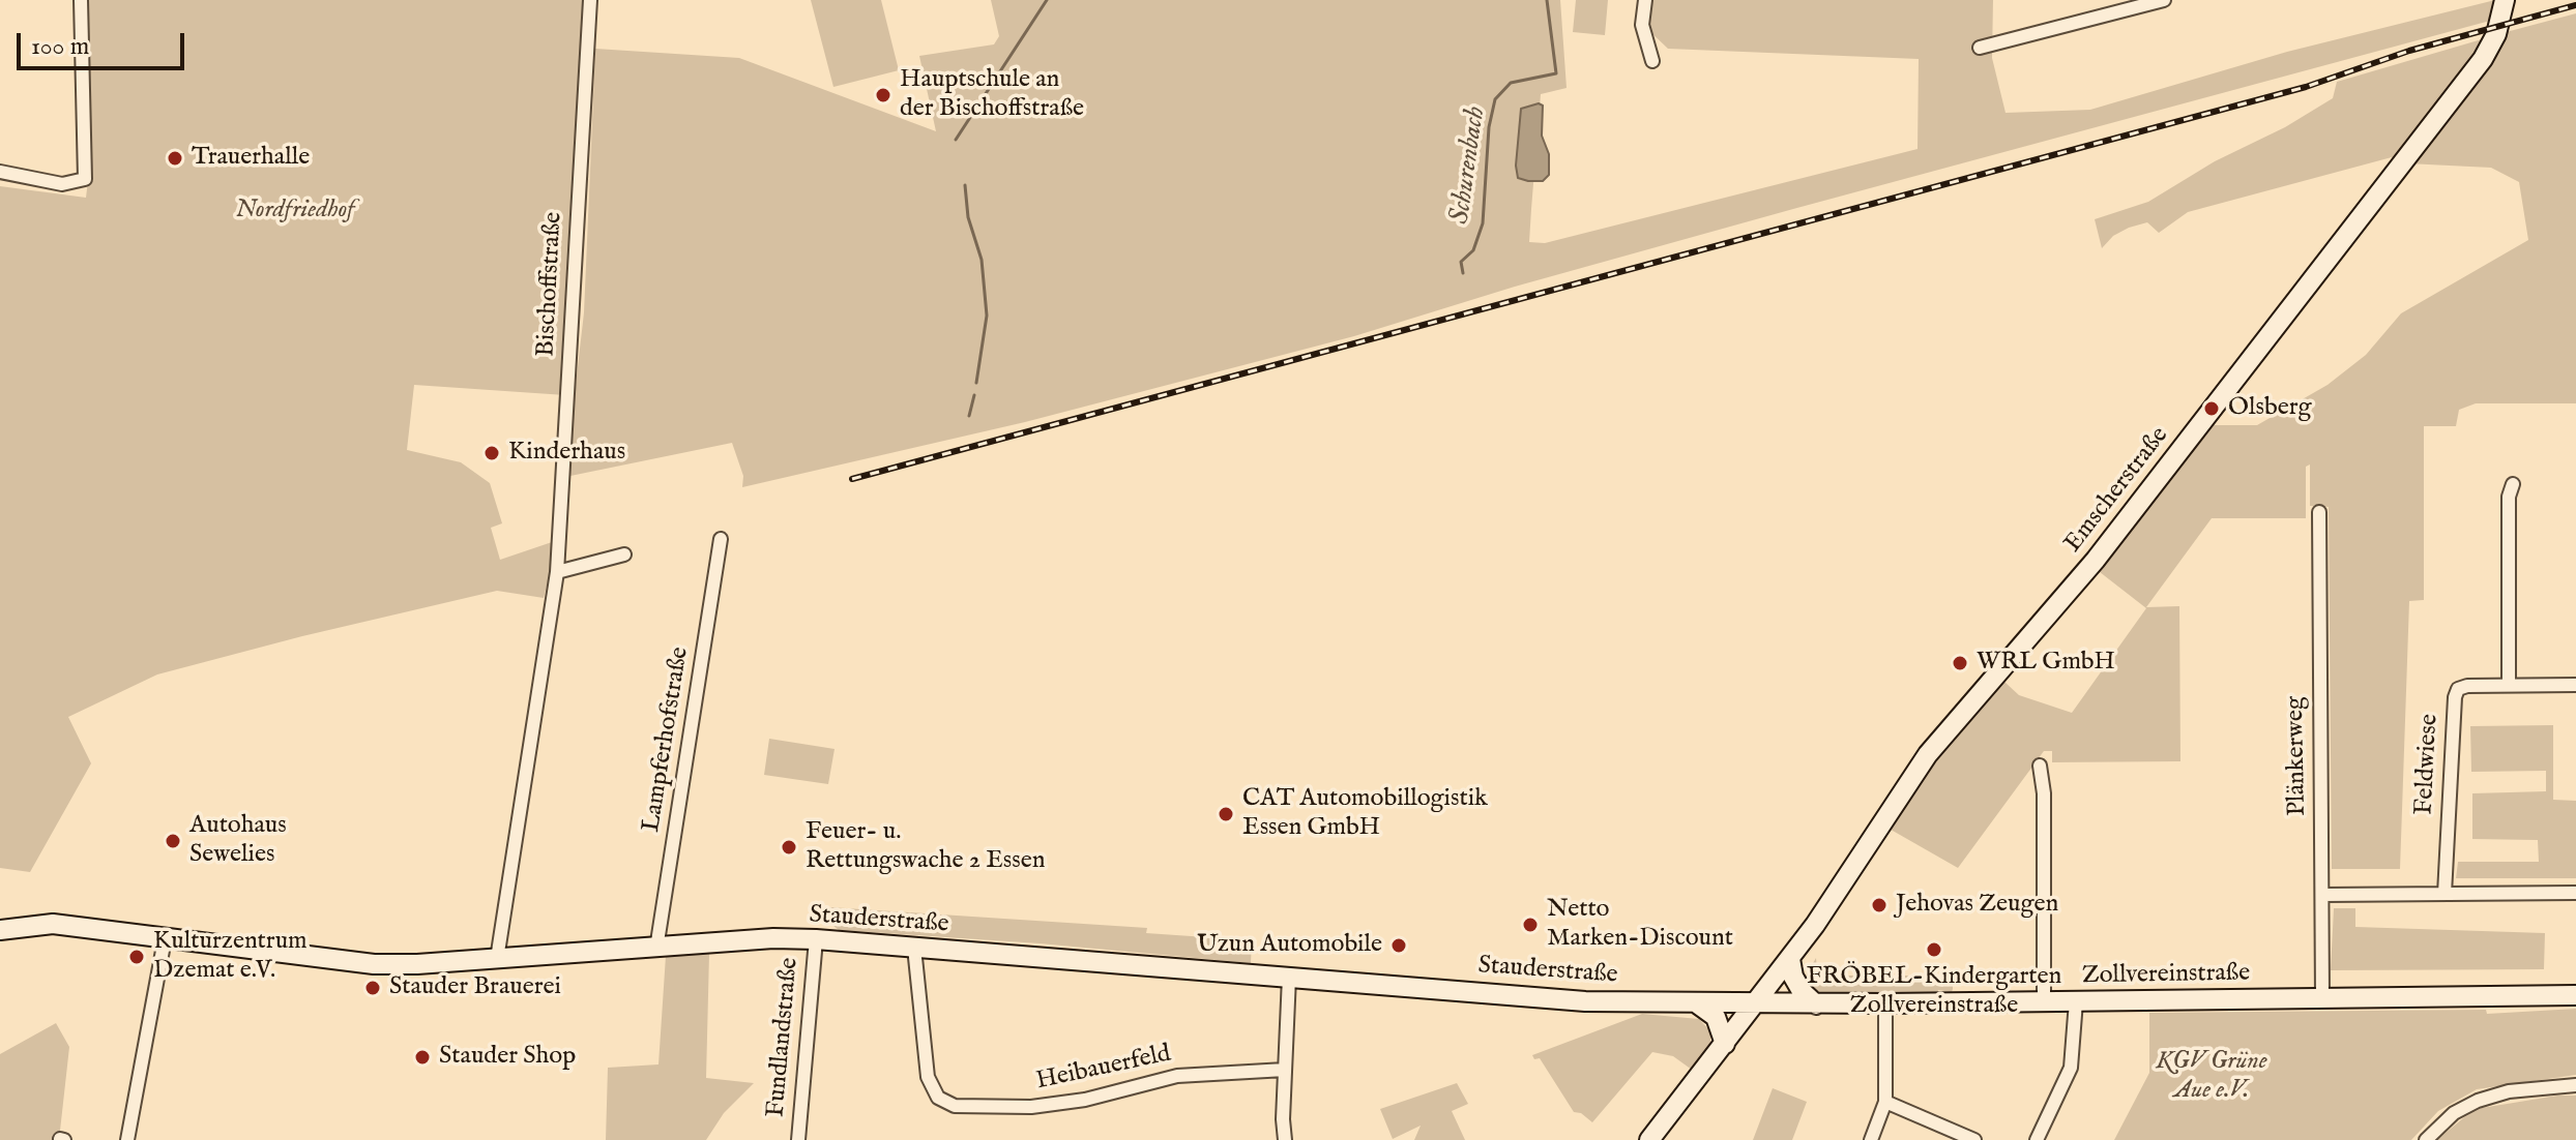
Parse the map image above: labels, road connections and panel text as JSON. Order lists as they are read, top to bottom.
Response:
{
  "streets": {
    "main road": ["Emscherstraße", "Stauderstraße", "Zollvereinstraße"],
    "street": [
      "Bischoffstraße",
      "Lampferhofstraße",
      "Plänkerweg",
      "Feldwiese",
      "Fundlandstraße",
      "Heibauerfeld"
    ]
  },
  "crossings": [
    ["Bischoffstraße", "Stauderstraße"],
    ["Emscherstraße", "Stauderstraße"],
    ["Emscherstraße", "Zollvereinstraße"],
    ["Lampferhofstraße", "Stauderstraße"],
    ["Plänkerweg", "Zollvereinstraße"],
    ["Stauderstraße", "Zollvereinstraße"],
    ["Stauderstraße", "Fundlandstraße"],
    ["Stauderstraße", "Heibauerfeld"]
  ],
  "water": ["Schurenbach"],
  "parks": ["Nordfriedhof", "KGV Grüne Aue e.V."],
  "places": [
    "Hauptschule an der Bischoffstraße",
    "Trauerhalle",
    "Olsberg",
    "Kinderhaus",
    "WRL GmbH",
    "CAT Automobillogistik Essen GmbH",
    "Autohaus Sewelies",
    "Feuer- u. Rettungswache 2 Essen",
    "Jehovas Zeugen",
    "Netto Marken-Discount",
    "Uzun Automobile",
    "FRÖBEL-Kindergarten Zollvereinstraße",
    "Kulturzentrum Dzemat e.V.",
    "Stauder Brauerei",
    "Stauder Shop"
  ],
  "scale_bar": "100 m"
}
